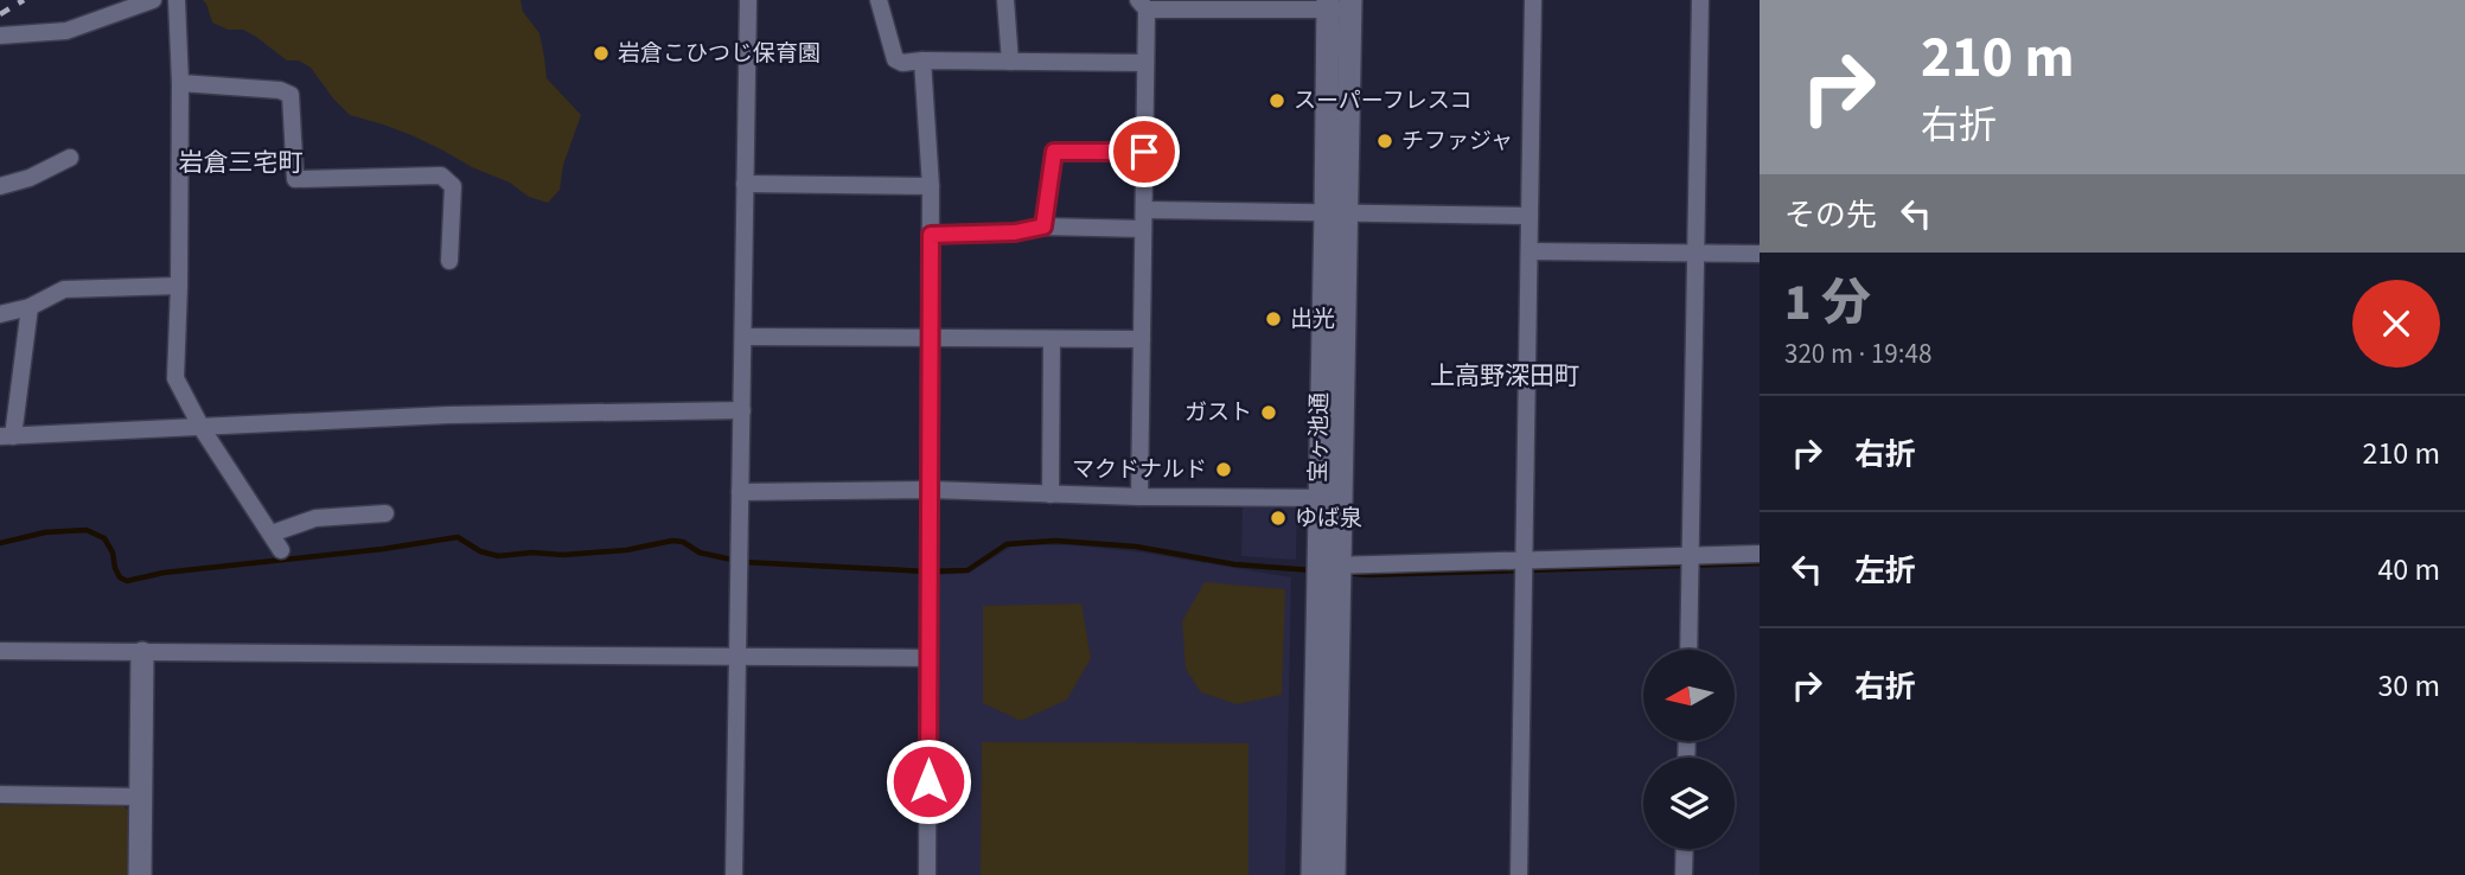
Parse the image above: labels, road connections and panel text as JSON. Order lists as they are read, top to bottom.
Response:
{
  "streets": {
    "street": ["宝ヶ池通"]
  },
  "districts": ["岩倉三宅町", "上高野深田町"],
  "places": [
    "岩倉こひつじ保育園",
    "スーパーフレスコ",
    "チファジャ",
    "出光",
    "ガスト",
    "マクドナルド",
    "ゆば泉"
  ],
  "north": "left",
  "page": {
    "turn": ["210 m", "右折"],
    "then": "その先",
    "heading": ["1 分", "320 m · 19:48"],
    "list": [
      {
        "name": "右折",
        "value": "210 m"
      },
      {
        "name": "左折",
        "value": "40 m"
      },
      {
        "name": "右折",
        "value": "30 m"
      }
    ]
  }
}
